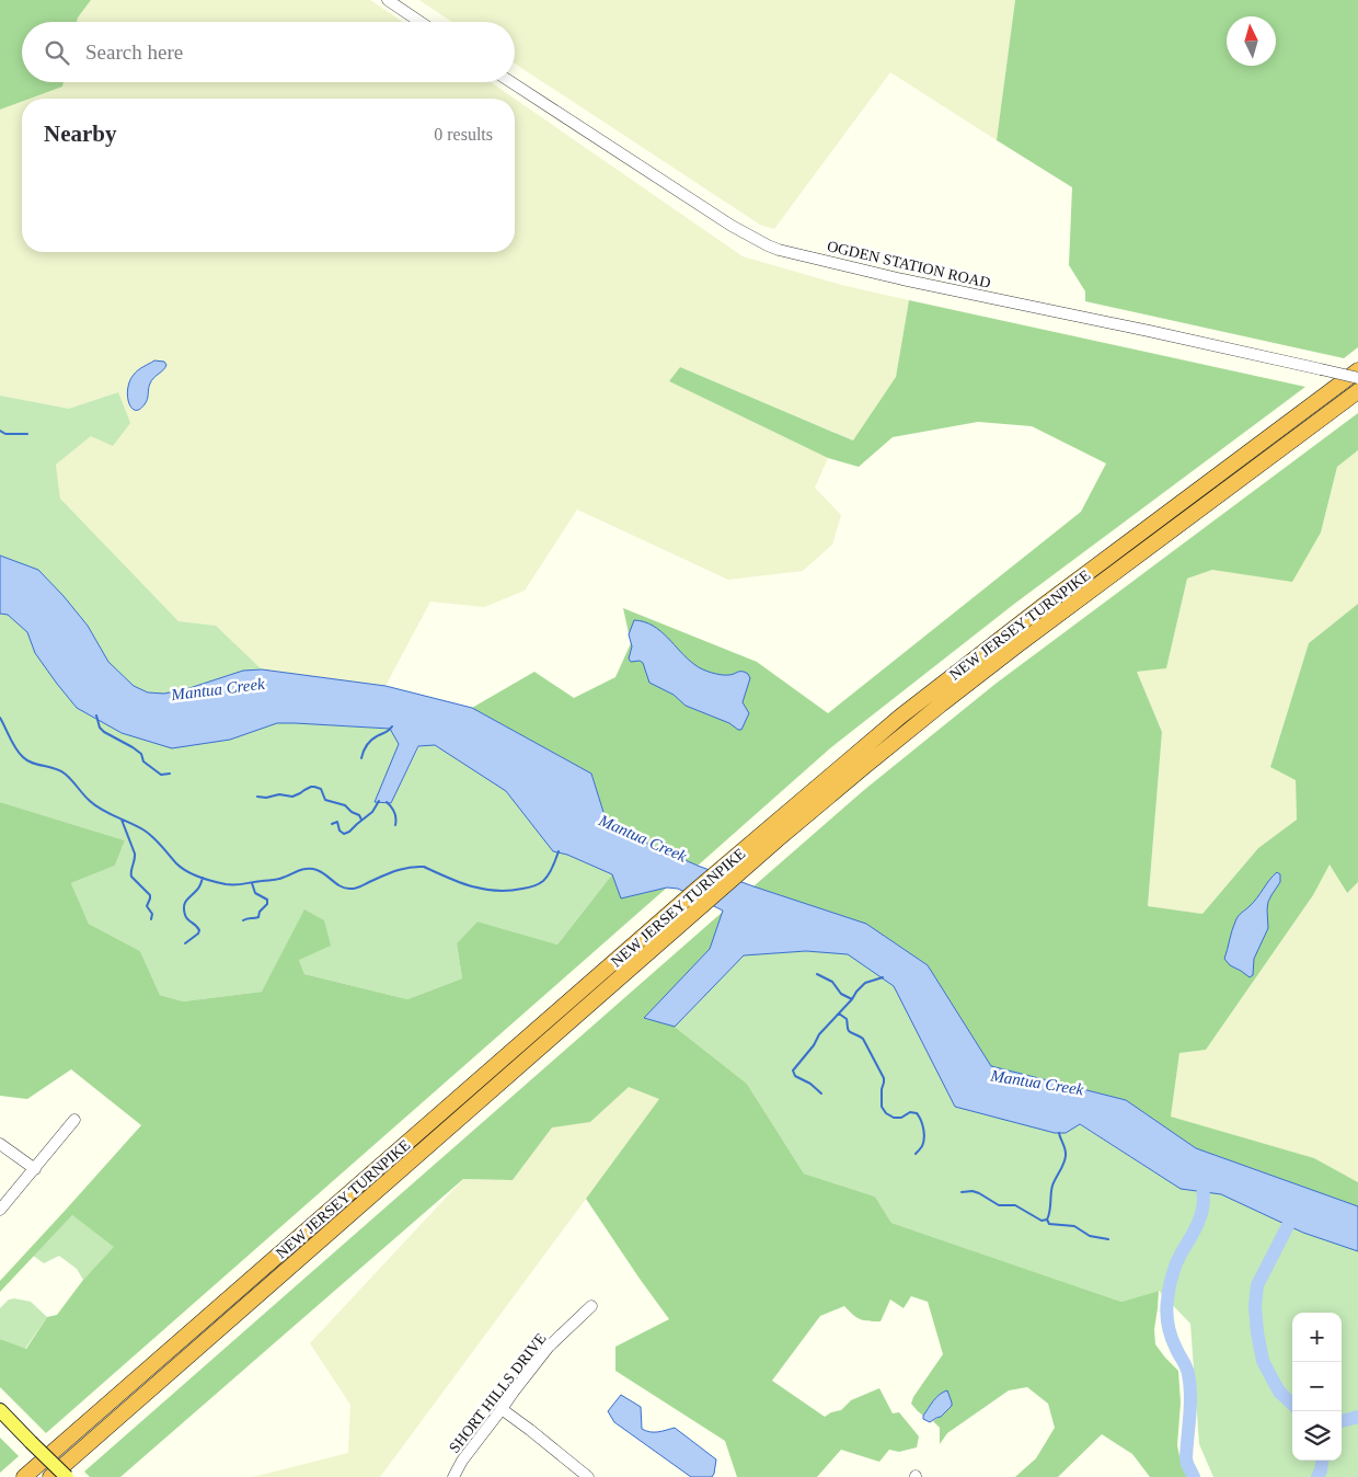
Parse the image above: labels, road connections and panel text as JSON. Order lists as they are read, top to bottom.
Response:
{
  "streets": {
    "highway": ["NEW JERSEY TURNPIKE"],
    "street": ["OGDEN STATION ROAD", "SHORT HILLS DRIVE"]
  },
  "water": ["Mantua Creek"],
  "north": "top",
  "page": {
    "search": "Search here",
    "heading": ["Nearby", "0 results"],
    "map_buttons": ["+", "−"]
  }
}
